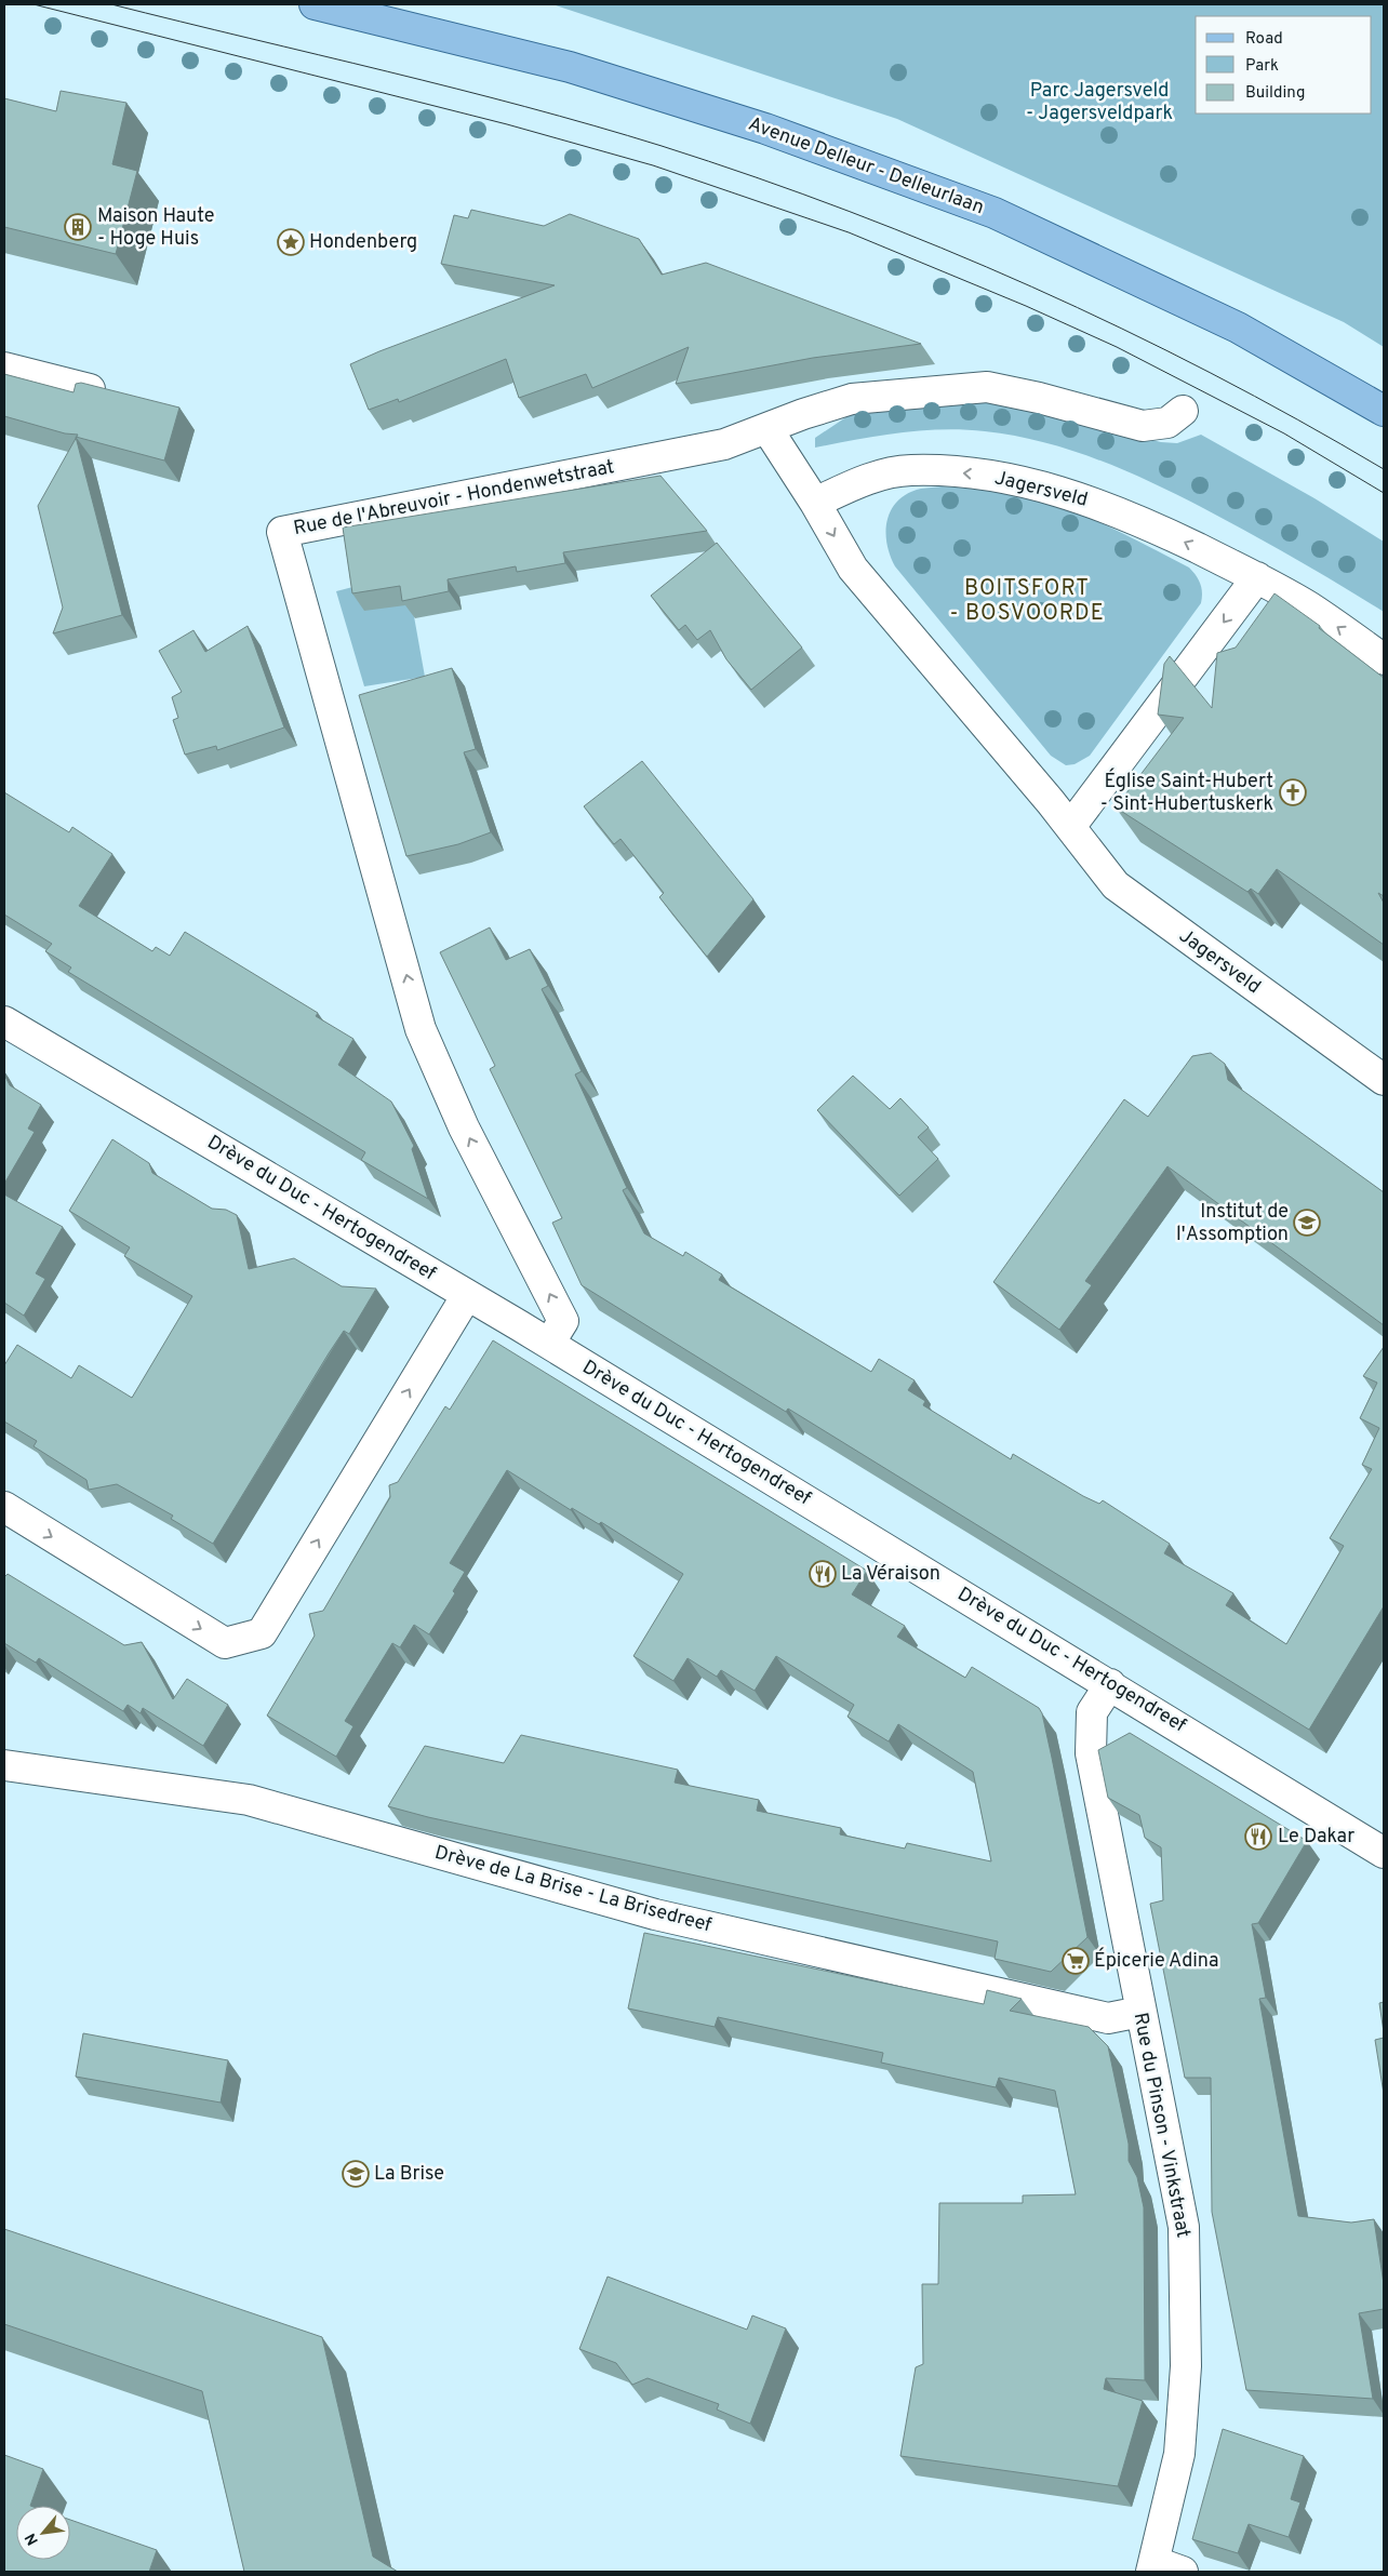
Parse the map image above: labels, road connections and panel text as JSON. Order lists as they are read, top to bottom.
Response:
{
  "streets": {
    "main road": ["Avenue Delleur - Delleurlaan"],
    "street": [
      "Jagersveld",
      "Rue de l'Abreuvoir - Hondenwetstraat",
      "Drève du Duc - Hertogendreef",
      "Drève de La Brise - La Brisedreef",
      "Rue du Pinson - Vinkstraat"
    ]
  },
  "crossings": [
    ["Jagersveld", "Rue de l'Abreuvoir - Hondenwetstraat"],
    ["Rue de l'Abreuvoir - Hondenwetstraat", "Drève du Duc - Hertogendreef"],
    ["Drève du Duc - Hertogendreef", "Rue du Pinson - Vinkstraat"],
    ["Drève de La Brise - La Brisedreef", "Rue du Pinson - Vinkstraat"]
  ],
  "districts": ["BOITSFORT - BOSVOORDE"],
  "parks": ["Parc Jagersveld - Jagersveldpark"],
  "places": {
    "building": ["Maison Haute - Hoge Huis"],
    "place": ["Hondenberg"],
    "church": ["Église Saint-Hubert - Sint-Hubertuskerk"],
    "school or university": ["Institut de l'Assomption", "La Brise"],
    "restaurant": ["La Véraison", "Le Dakar"],
    "supermarket": ["Épicerie Adina"]
  },
  "legend": ["Road", "Park", "Building"],
  "north": "bottom left"
}
